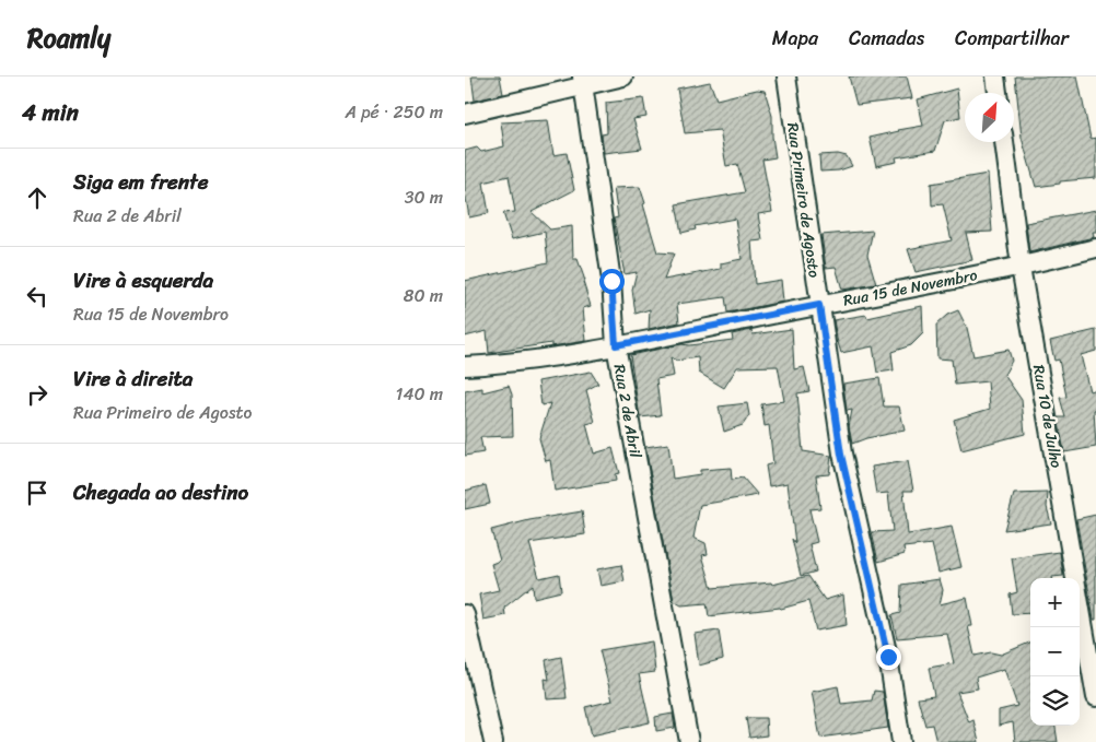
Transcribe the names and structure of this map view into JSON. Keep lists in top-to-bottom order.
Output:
{
  "streets": {
    "street": [
      "Rua Primeiro de Agosto",
      "Rua 15 de Novembro",
      "Rua 2 de Abril",
      "Rua 10 de Julho"
    ]
  },
  "crossings": [
    ["Rua Primeiro de Agosto", "Rua 15 de Novembro"],
    ["Rua 15 de Novembro", "Rua 2 de Abril"],
    ["Rua 15 de Novembro", "Rua 10 de Julho"]
  ],
  "north": "top right",
  "page": {
    "header": "Roamly",
    "nav": ["Mapa", "Camadas", "Compartilhar"],
    "heading": ["4 min", "A pé · 250 m"],
    "list": [
      ["Siga em frente", "Rua 2 de Abril", "30 m"],
      ["Vire à esquerda", "Rua 15 de Novembro", "80 m"],
      ["Vire à direita", "Rua Primeiro de Agosto", "140 m"],
      "Chegada ao destino"
    ],
    "map_buttons": ["+", "−"]
  }
}
